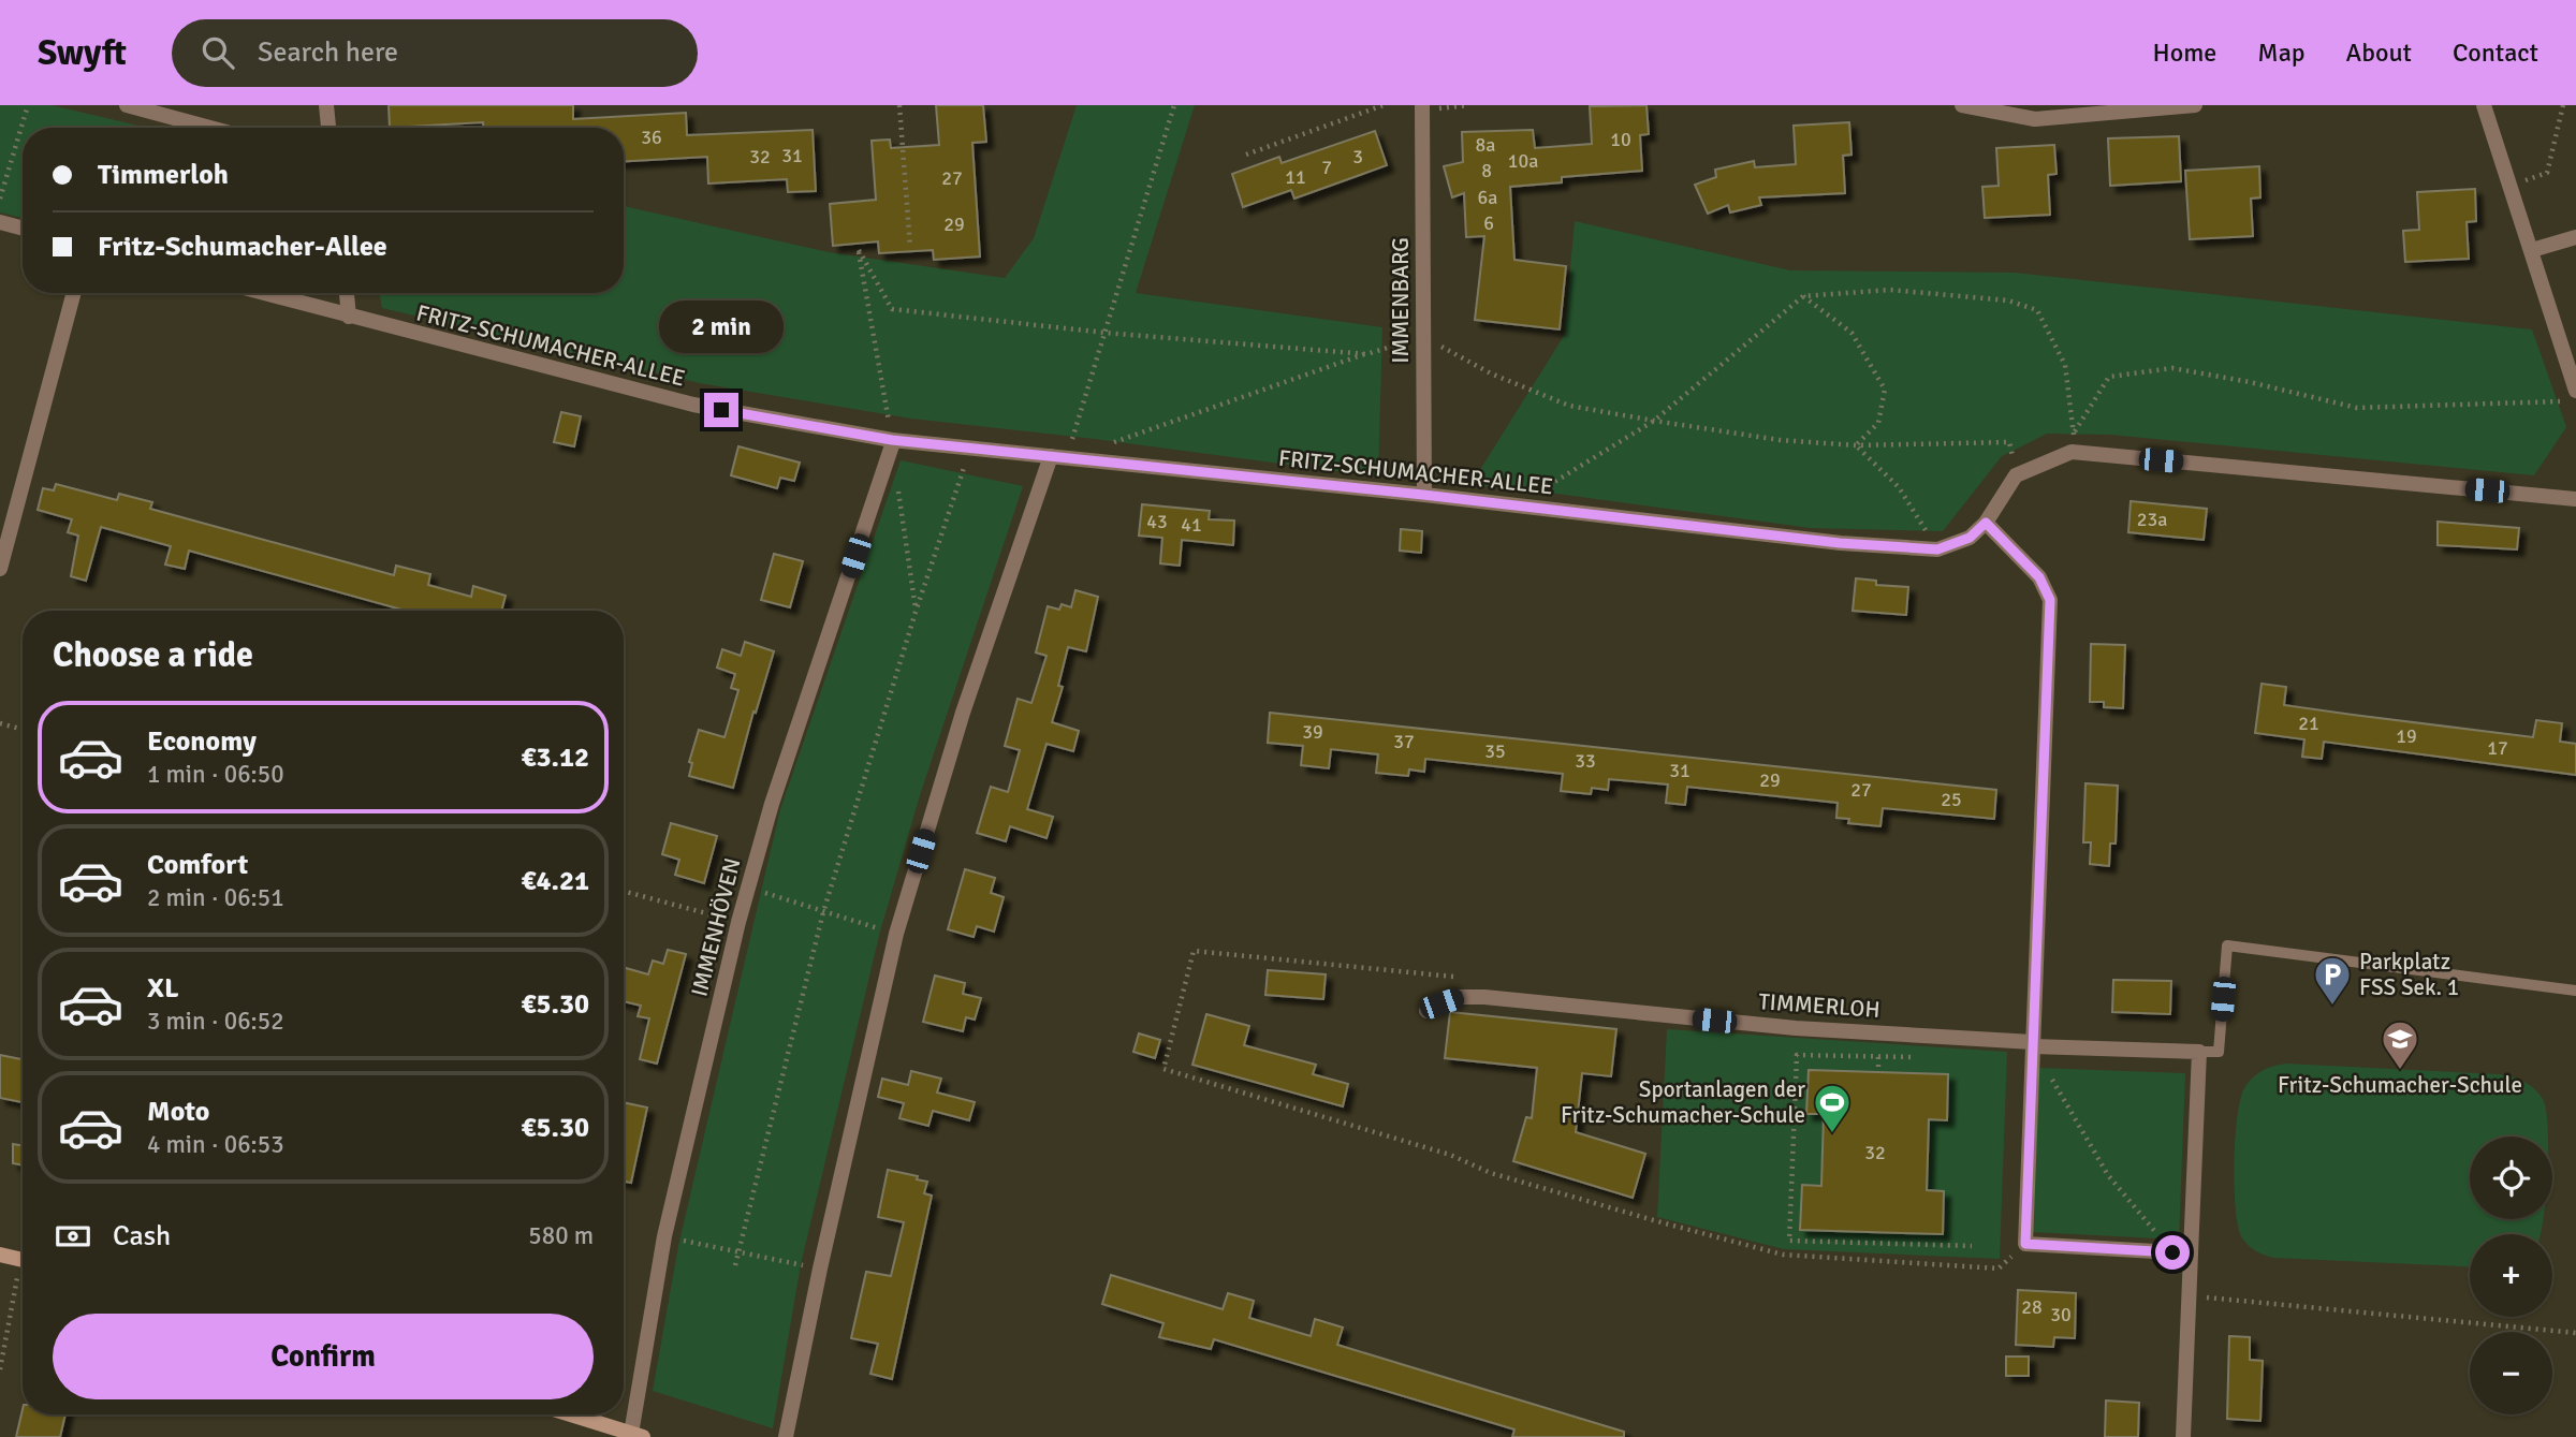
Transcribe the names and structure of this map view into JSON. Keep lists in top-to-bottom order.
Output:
{
  "streets": {
    "street": [
      "IMMENBARG",
      "FRITZ-SCHUMACHER-ALLEE",
      "IMMENHÖVEN",
      "TIMMERLOH"
    ]
  },
  "crossings": [
    ["IMMENBARG", "FRITZ-SCHUMACHER-ALLEE"],
    ["FRITZ-SCHUMACHER-ALLEE", "IMMENHÖVEN"]
  ],
  "places": {
    "parking": ["Parkplatz FSS Sek. 1"],
    "school or university": ["Fritz-Schumacher-Schule"],
    "sports": ["Sportanlagen der Fritz-Schumacher-Schule"]
  },
  "house_numbers": [
    "36",
    "10",
    "8a",
    "31",
    "32",
    "3",
    "10a",
    "7",
    "8",
    "11",
    "27",
    "6a",
    "6",
    "29",
    "23a",
    "43",
    "41",
    "21",
    "39",
    "19",
    "37",
    "17",
    "35",
    "33",
    "31",
    "29",
    "27",
    "25",
    "32",
    "28",
    "30"
  ],
  "page": {
    "header": "Swyft",
    "search": "Search here",
    "nav": [
      "Home",
      "Map",
      "About",
      "Contact"
    ],
    "banner": ["Timmerloh", "Fritz-Schumacher-Allee"],
    "bubble": "2 min",
    "heading": "Choose a ride",
    "list": [
      {
        "name": "Economy",
        "note": "1 min · 06:50",
        "value": "€3.12"
      },
      {
        "name": "Comfort",
        "note": "2 min · 06:51",
        "value": "€4.21"
      },
      {
        "name": "XL",
        "note": "3 min · 06:52",
        "value": "€5.30"
      },
      {
        "name": "Moto",
        "note": "4 min · 06:53",
        "value": "€5.30"
      }
    ],
    "map_buttons": ["+", "−"],
    "pay": ["Cash", "580 m"],
    "buttons": "Confirm"
  }
}
